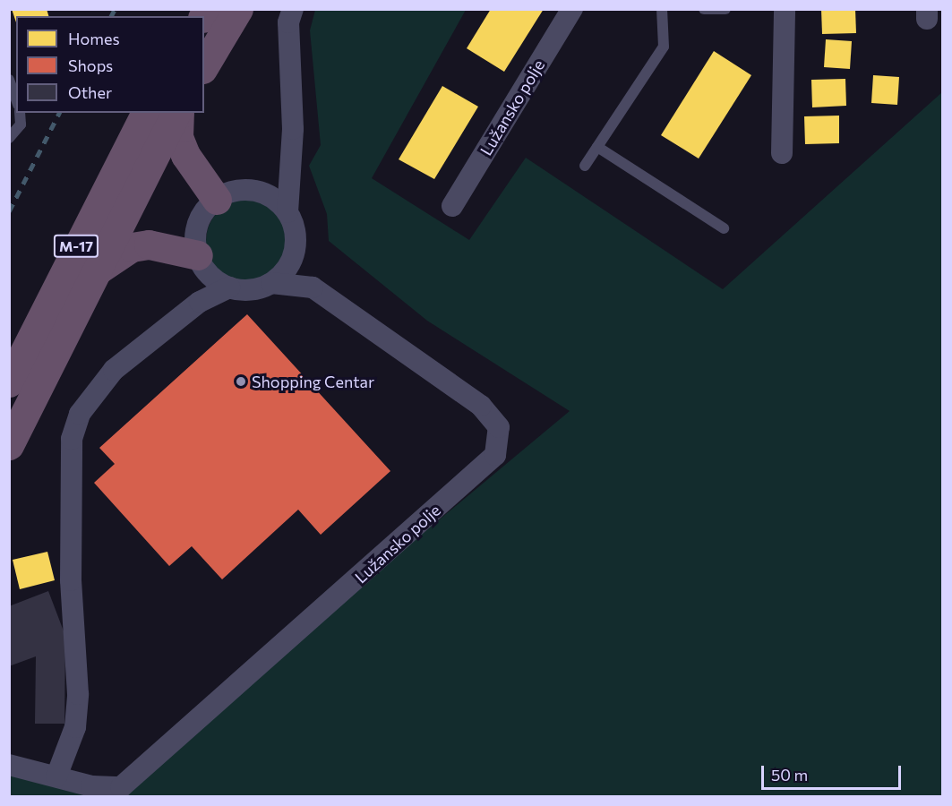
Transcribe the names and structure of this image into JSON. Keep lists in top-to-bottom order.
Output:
{
  "streets": {
    "highway": ["M-17"],
    "street": ["Lužansko polje"]
  },
  "places": ["Shopping Centar"],
  "legend": ["Homes", "Shops", "Other"],
  "scale_bar": "50 m"
}
